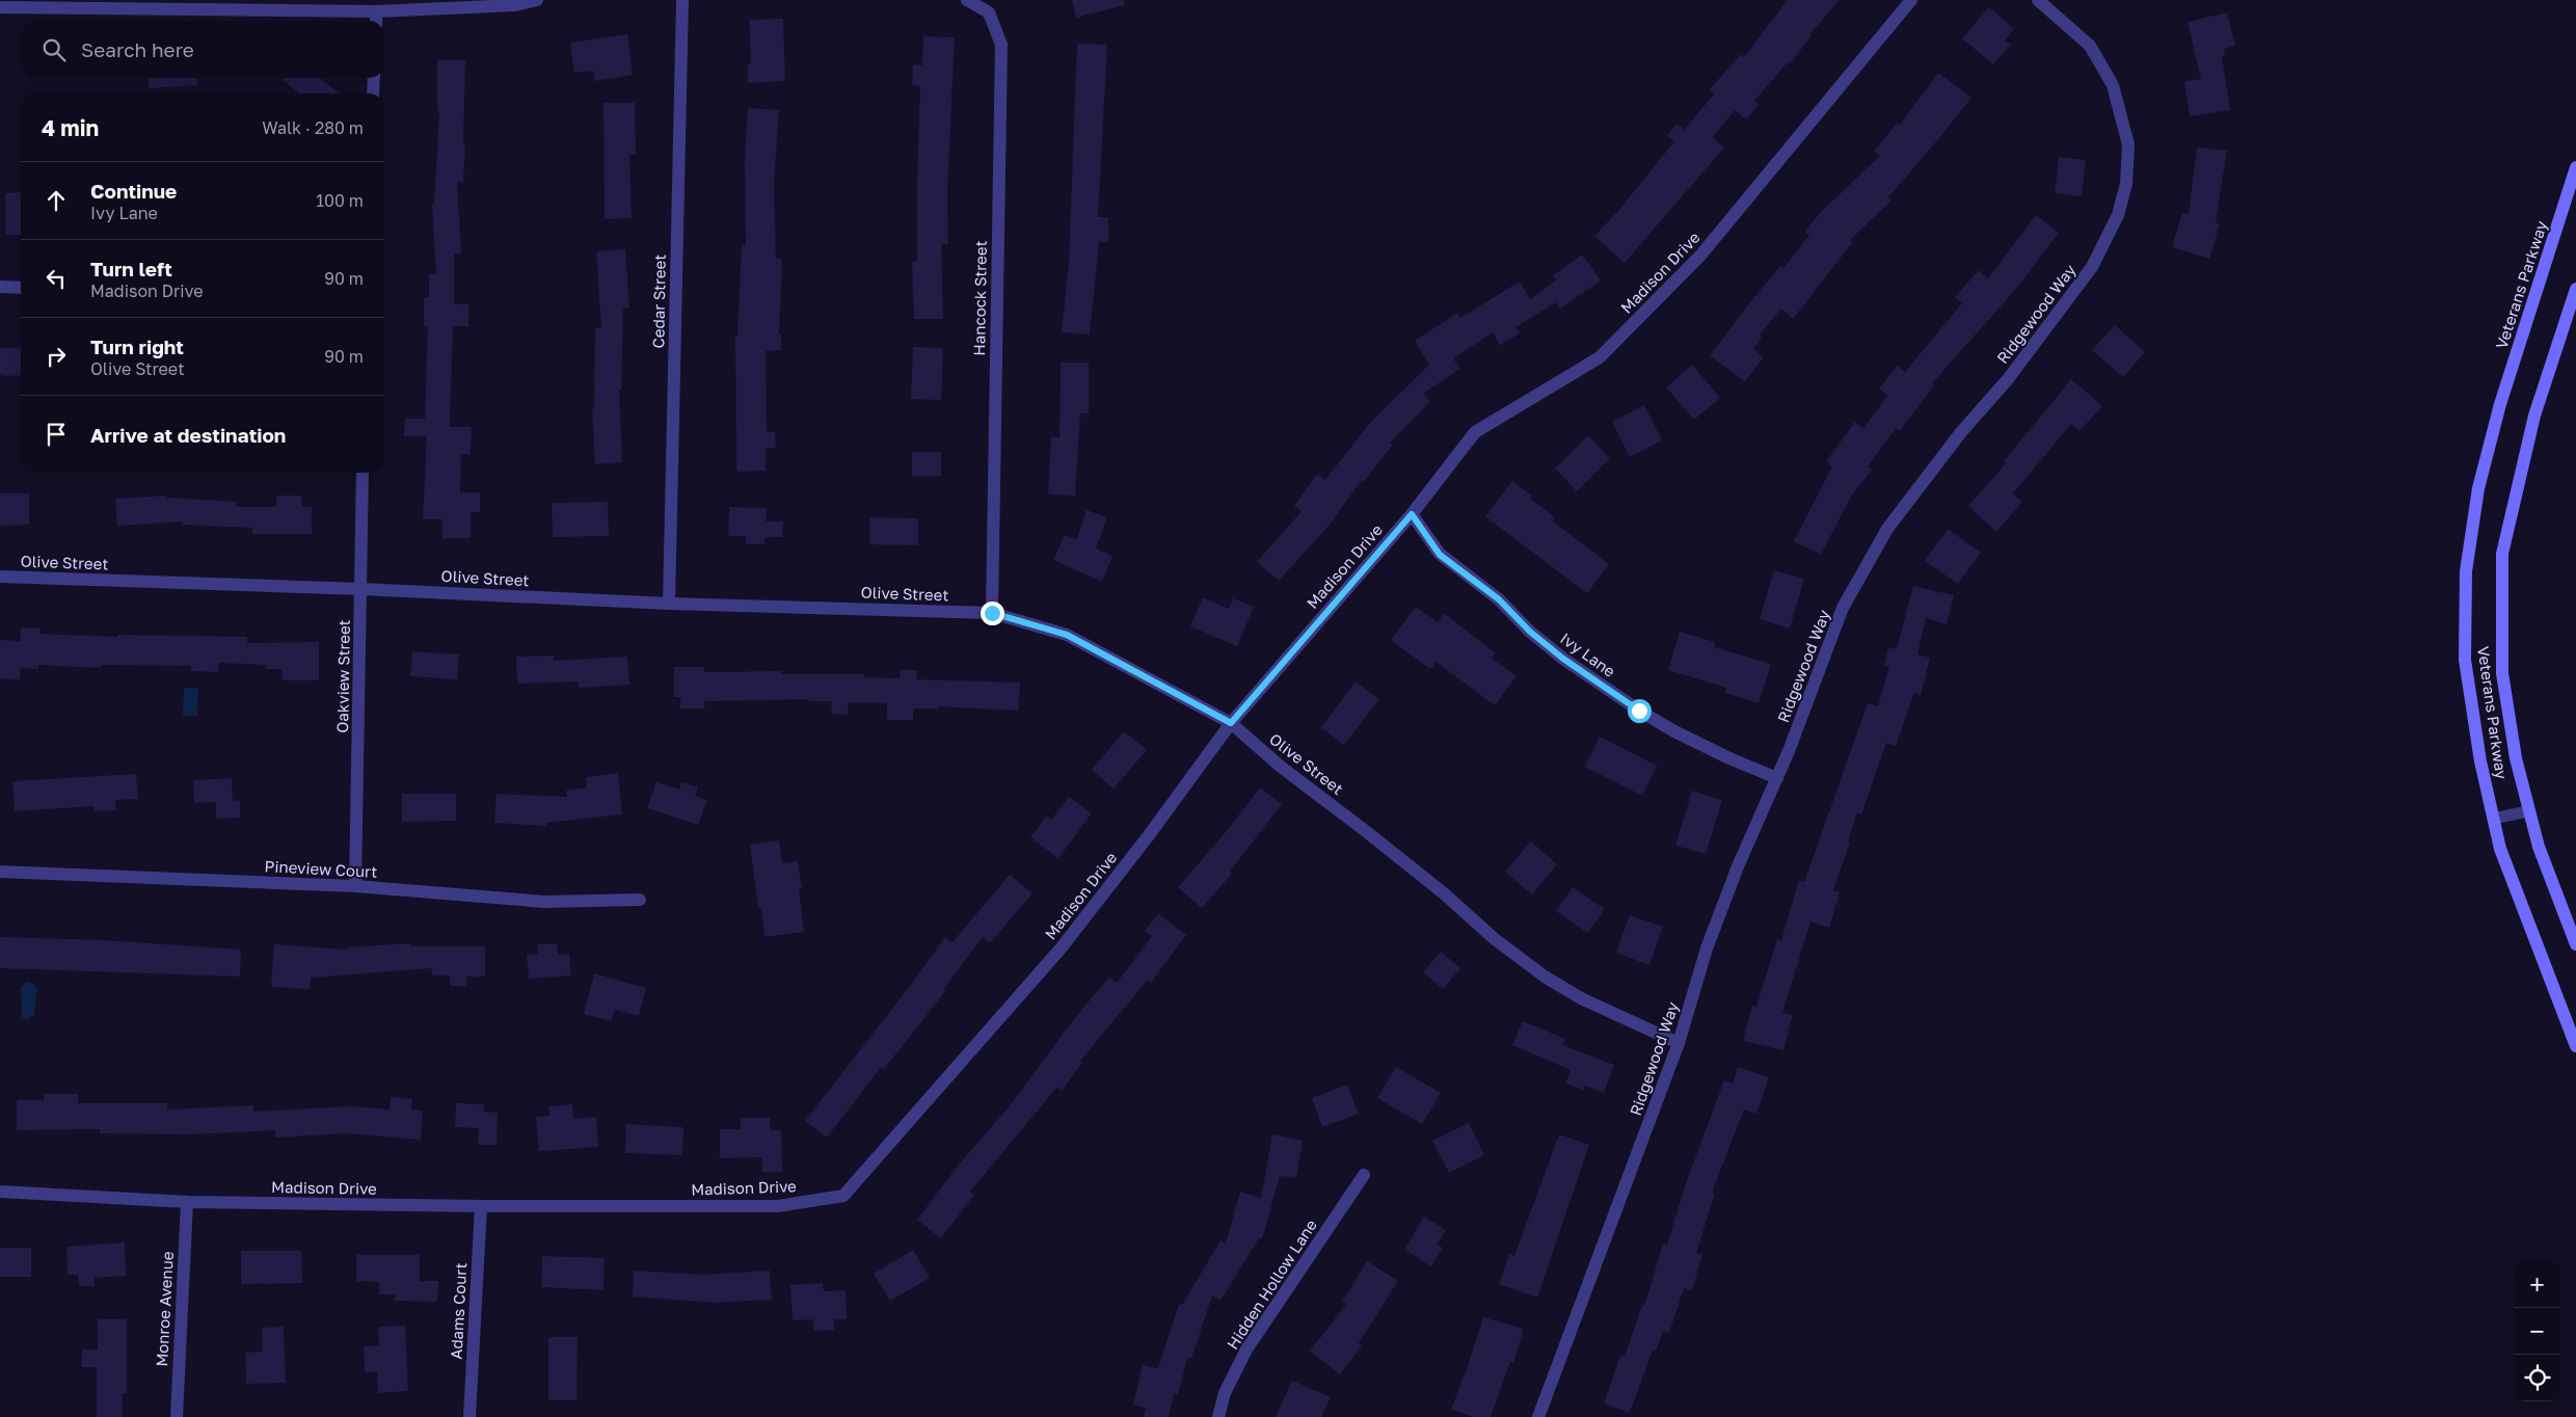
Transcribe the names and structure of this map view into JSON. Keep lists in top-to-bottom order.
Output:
{
  "streets": {
    "main road": ["Veterans Parkway"],
    "street": [
      "Madison Drive",
      "Hancock Street",
      "Cedar Street",
      "Ridgewood Way",
      "Olive Street",
      "Ivy Lane",
      "Oakview Street",
      "Pineview Court",
      "Hidden Hollow Lane",
      "Monroe Avenue",
      "Adams Court"
    ]
  },
  "crossings": [
    ["Madison Drive", "Olive Street"],
    ["Madison Drive", "Ivy Lane"],
    ["Madison Drive", "Monroe Avenue"],
    ["Madison Drive", "Adams Court"],
    ["Hancock Street", "Olive Street"],
    ["Cedar Street", "Olive Street"],
    ["Ridgewood Way", "Olive Street"],
    ["Ridgewood Way", "Ivy Lane"],
    ["Olive Street", "Oakview Street"],
    ["Oakview Street", "Pineview Court"]
  ],
  "page": {
    "search": "Search here",
    "heading": ["4 min", "Walk · 280 m"],
    "list": [
      ["Continue", "Ivy Lane", "100 m"],
      ["Turn left", "Madison Drive", "90 m"],
      ["Turn right", "Olive Street", "90 m"],
      "Arrive at destination"
    ],
    "map_buttons": ["+", "−"]
  }
}
